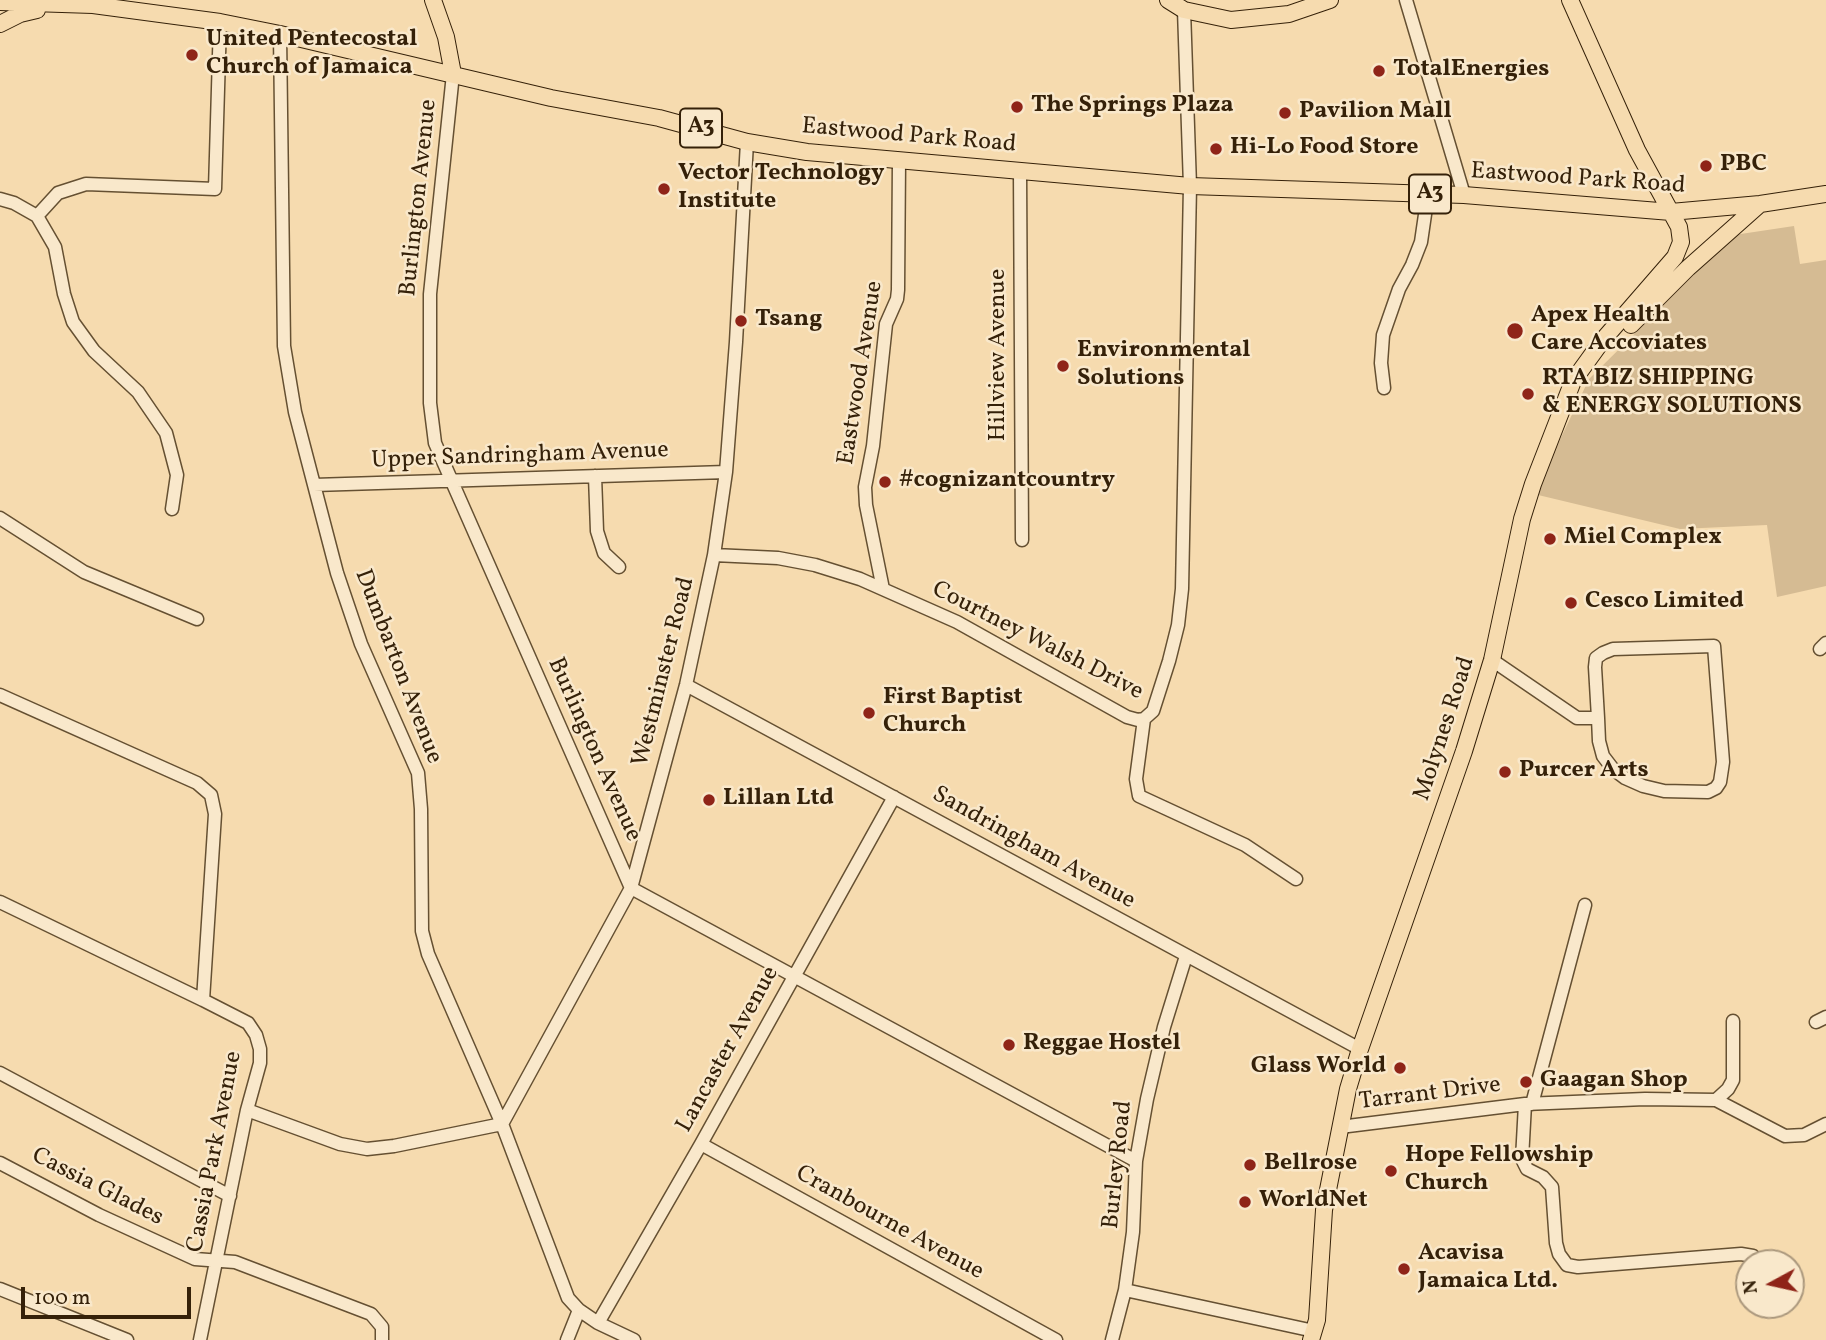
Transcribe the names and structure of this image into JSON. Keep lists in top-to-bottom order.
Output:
{
  "streets": {
    "main road": ["A3", "Eastwood Park Road", "Molynes Road"],
    "street": [
      "Burlington Avenue",
      "Hillview Avenue",
      "Eastwood Avenue",
      "Upper Sandringham Avenue",
      "Courtney Walsh Drive",
      "Dumbarton Avenue",
      "Westminster Road",
      "Sandringham Avenue",
      "Lancaster Avenue",
      "Tarrant Drive",
      "Cassia Park Avenue",
      "Burley Road",
      "Cassia Glades",
      "Cranbourne Avenue"
    ]
  },
  "crossings": [
    ["Eastwood Park Road", "Burlington Avenue"],
    ["Eastwood Park Road", "Hillview Avenue"],
    ["Eastwood Park Road", "Eastwood Avenue"],
    ["Eastwood Park Road", "Courtney Walsh Drive"],
    ["Eastwood Park Road", "Dumbarton Avenue"],
    ["Eastwood Park Road", "Westminster Road"],
    ["Eastwood Park Road", "Molynes Road"],
    ["Burlington Avenue", "Upper Sandringham Avenue"],
    ["Burlington Avenue", "Westminster Road"],
    ["Eastwood Avenue", "Courtney Walsh Drive"],
    ["Upper Sandringham Avenue", "Dumbarton Avenue"],
    ["Upper Sandringham Avenue", "Westminster Road"],
    ["Courtney Walsh Drive", "Westminster Road"],
    ["Dumbarton Avenue", "Westminster Road"],
    ["Dumbarton Avenue", "Lancaster Avenue"],
    ["Westminster Road", "Sandringham Avenue"],
    ["Molynes Road", "Sandringham Avenue"],
    ["Molynes Road", "Tarrant Drive"],
    ["Sandringham Avenue", "Lancaster Avenue"],
    ["Sandringham Avenue", "Burley Road"],
    ["Lancaster Avenue", "Cranbourne Avenue"],
    ["Cassia Park Avenue", "Cassia Glades"]
  ],
  "places": [
    "United Pentecostal Church of Jamaica",
    "TotalEnergies",
    "The Springs Plaza",
    "Pavilion Mall",
    "Hi-Lo Food Store",
    "PBC",
    "Vector Technology Institute",
    "Tsang",
    "Apex Health Care Accoviates",
    "Environmental Solutions",
    "RTA BIZ SHIPPING & ENERGY SOLUTIONS",
    "#cognizantcountry",
    "Miel Complex",
    "Cesco Limited",
    "First Baptist Church",
    "Purcer Arts",
    "Lillan Ltd",
    "Reggae Hostel",
    "Glass World",
    "Gaagan Shop",
    "Bellrose",
    "Hope Fellowship Church",
    "WorldNet",
    "Acavisa Jamaica Ltd."
  ],
  "scale_bar": "100 m",
  "north": "left"
}
